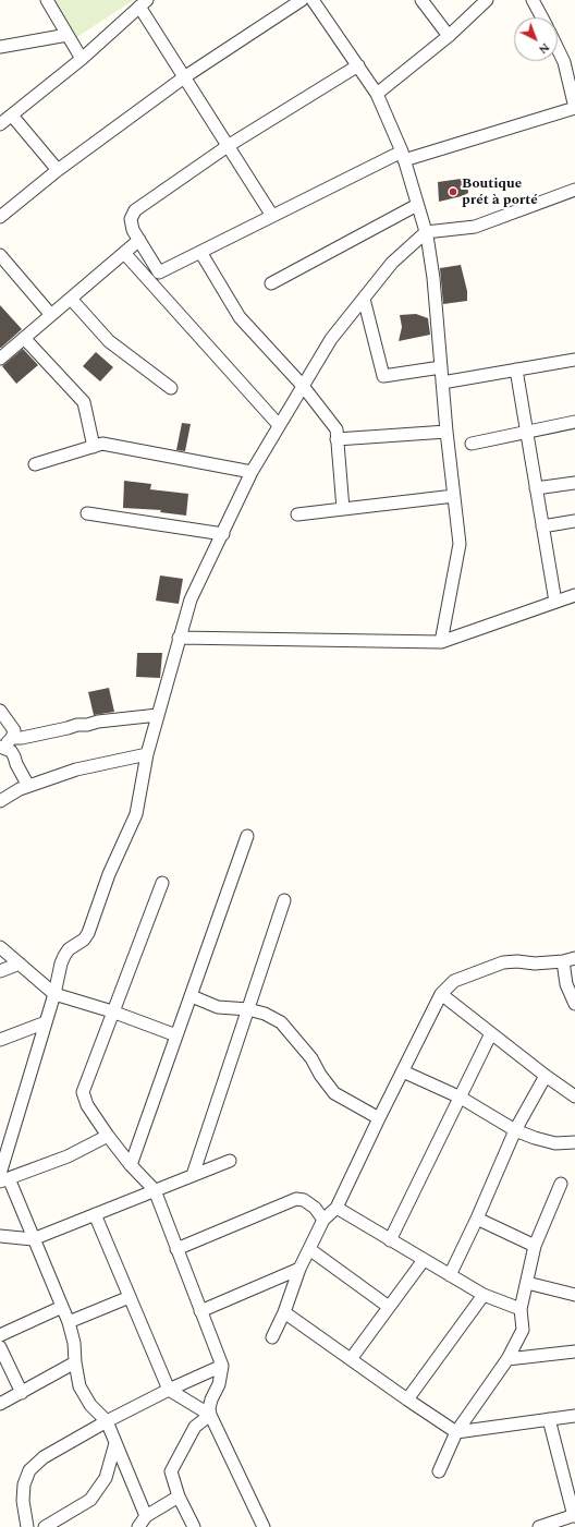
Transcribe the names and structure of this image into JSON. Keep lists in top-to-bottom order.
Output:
{
  "places": ["Boutique prét à porté"],
  "north": "bottom right"
}
